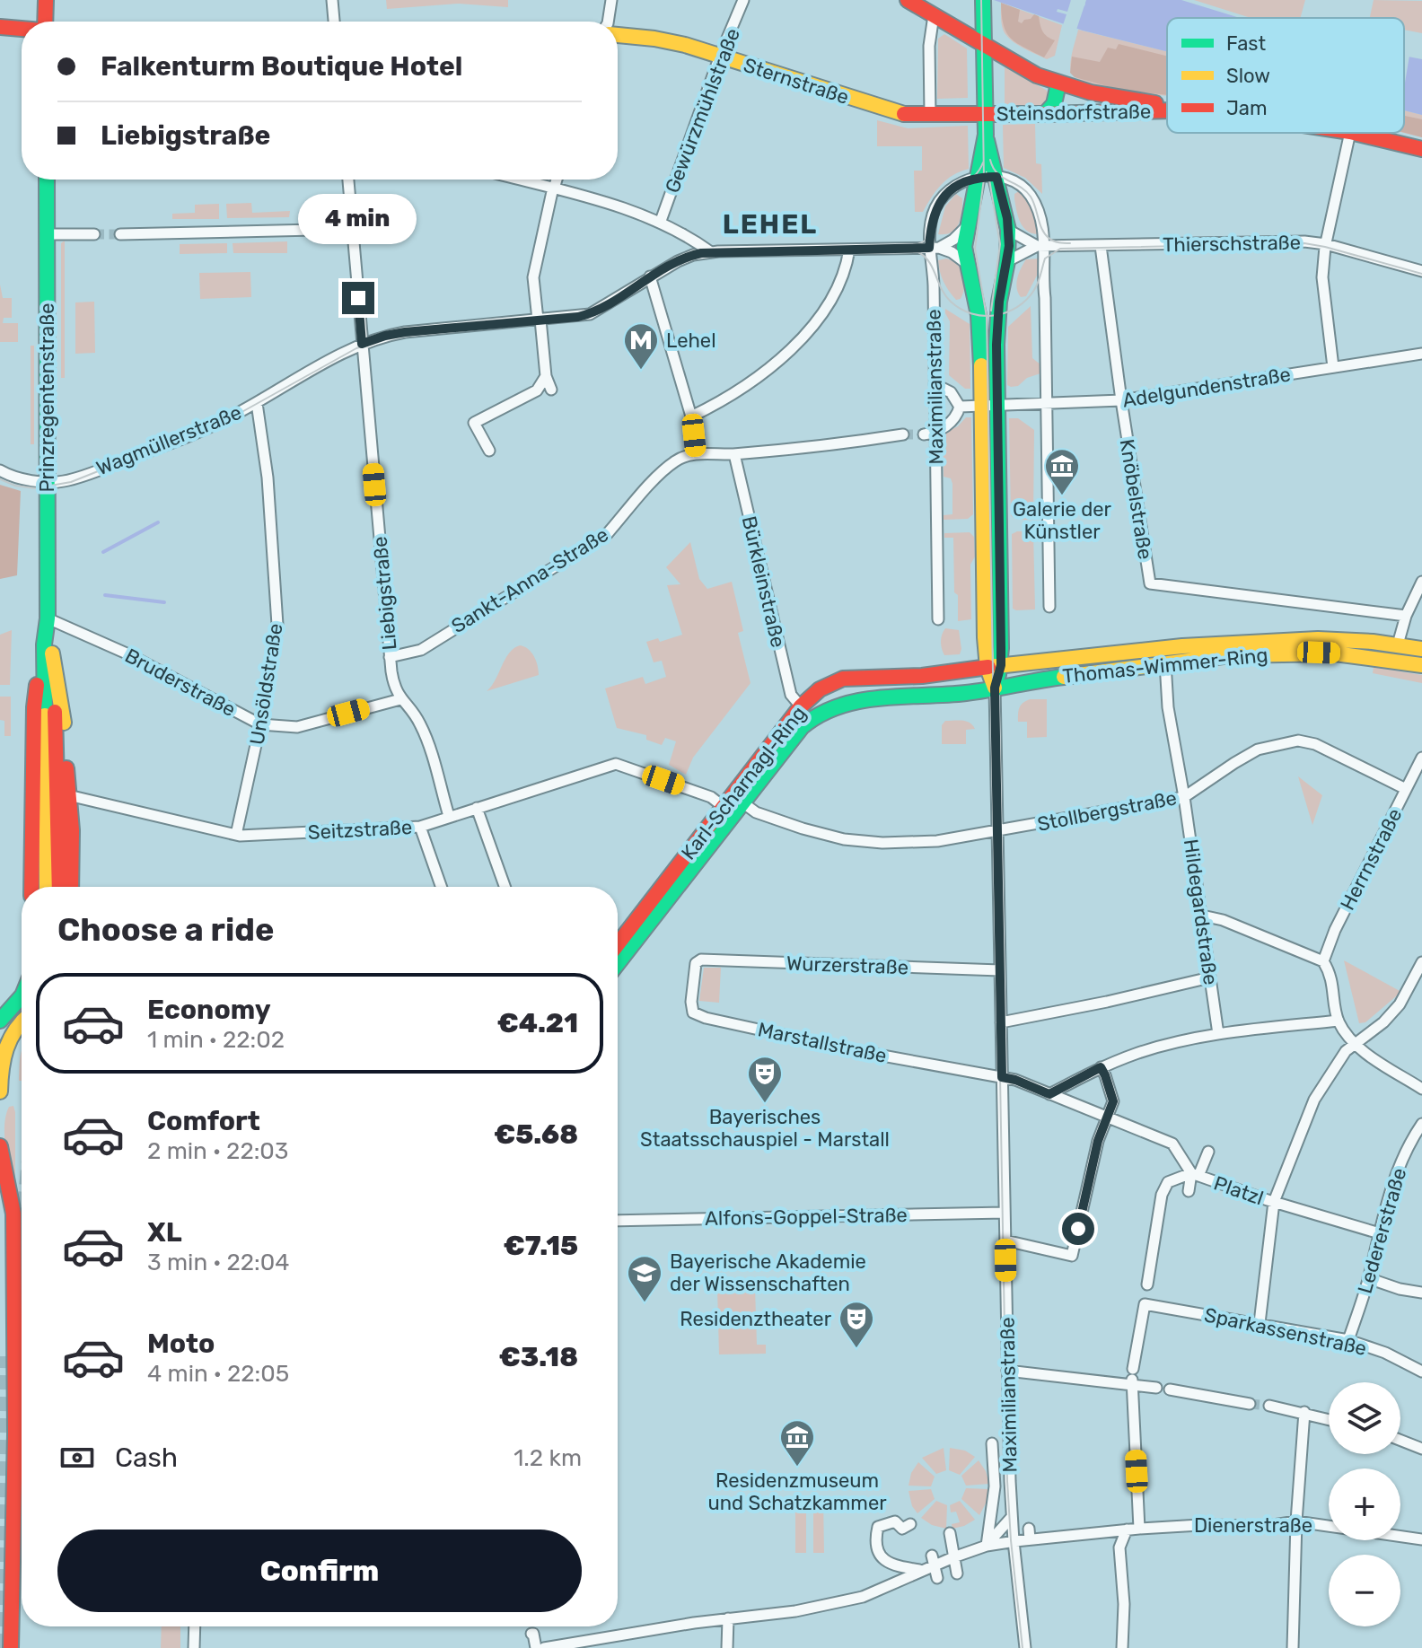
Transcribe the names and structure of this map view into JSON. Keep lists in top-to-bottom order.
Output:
{
  "streets": {
    "main road": [
      "Sternstraße",
      "Steinsdorfstraße",
      "Maximilianstraße",
      "Prinzregentenstraße",
      "Thomas-Wimmer-Ring",
      "Karl-Scharnagl-Ring"
    ],
    "street": [
      "Gewürzmühlstraße",
      "Thierschstraße",
      "Adelgundenstraße",
      "Wagmüllerstraße",
      "Knöbelstraße",
      "Sankt-Anna-Straße",
      "Bürkleinstraße",
      "Liebigstraße",
      "Bruderstraße",
      "Unsöldstraße",
      "Stollbergstraße",
      "Seitzstraße",
      "Herrnstraße",
      "Hildegardstraße",
      "Wurzerstraße",
      "Marstallstraße",
      "Platzl",
      "Alfons-Goppel-Straße",
      "Ledererstraße",
      "Sparkassenstraße",
      "Dienerstraße"
    ]
  },
  "crossings": [
    ["Sternstraße", "Gewürzmühlstraße"],
    ["Sternstraße", "Steinsdorfstraße"],
    ["Sternstraße", "Maximilianstraße"],
    ["Steinsdorfstraße", "Maximilianstraße"],
    ["Thierschstraße", "Maximilianstraße"],
    ["Thierschstraße", "Knöbelstraße"],
    ["Maximilianstraße", "Adelgundenstraße"],
    ["Maximilianstraße", "Thomas-Wimmer-Ring"],
    ["Maximilianstraße", "Karl-Scharnagl-Ring"],
    ["Maximilianstraße", "Stollbergstraße"],
    ["Maximilianstraße", "Wurzerstraße"],
    ["Maximilianstraße", "Marstallstraße"],
    ["Maximilianstraße", "Platzl"],
    ["Maximilianstraße", "Alfons-Goppel-Straße"],
    ["Maximilianstraße", "Dienerstraße"],
    ["Adelgundenstraße", "Knöbelstraße"],
    ["Prinzregentenstraße", "Wagmüllerstraße"],
    ["Prinzregentenstraße", "Bruderstraße"],
    ["Wagmüllerstraße", "Liebigstraße"],
    ["Wagmüllerstraße", "Unsöldstraße"],
    ["Sankt-Anna-Straße", "Bürkleinstraße"],
    ["Sankt-Anna-Straße", "Liebigstraße"],
    ["Bürkleinstraße", "Karl-Scharnagl-Ring"],
    ["Liebigstraße", "Bruderstraße"],
    ["Liebigstraße", "Seitzstraße"],
    ["Thomas-Wimmer-Ring", "Karl-Scharnagl-Ring"],
    ["Thomas-Wimmer-Ring", "Hildegardstraße"],
    ["Bruderstraße", "Unsöldstraße"],
    ["Unsöldstraße", "Seitzstraße"],
    ["Karl-Scharnagl-Ring", "Stollbergstraße"],
    ["Karl-Scharnagl-Ring", "Seitzstraße"],
    ["Stollbergstraße", "Herrnstraße"],
    ["Stollbergstraße", "Hildegardstraße"],
    ["Wurzerstraße", "Marstallstraße"],
    ["Marstallstraße", "Platzl"],
    ["Ledererstraße", "Sparkassenstraße"]
  ],
  "districts": ["LEHEL"],
  "places": {
    "metro station": ["Lehel"],
    "museum": ["Galerie der Künstler", "Residenzmuseum und Schatzkammer"],
    "theatre": ["Bayerisches Staatsschauspiel - Marstall", "Residenztheater"],
    "school or university": ["Bayerische Akademie der Wissenschaften"]
  },
  "legend": ["Fast", "Slow", "Jam"],
  "page": {
    "banner": ["Falkenturm Boutique Hotel", "Liebigstraße"],
    "bubble": "4 min",
    "heading": "Choose a ride",
    "list": [
      {
        "name": "Economy",
        "note": "1 min · 22:02",
        "value": "€4.21"
      },
      {
        "name": "Comfort",
        "note": "2 min · 22:03",
        "value": "€5.68"
      },
      {
        "name": "XL",
        "note": "3 min · 22:04",
        "value": "€7.15"
      },
      {
        "name": "Moto",
        "note": "4 min · 22:05",
        "value": "€3.18"
      }
    ],
    "map_buttons": ["+", "−"],
    "pay": ["Cash", "1.2 km"],
    "buttons": "Confirm"
  }
}
